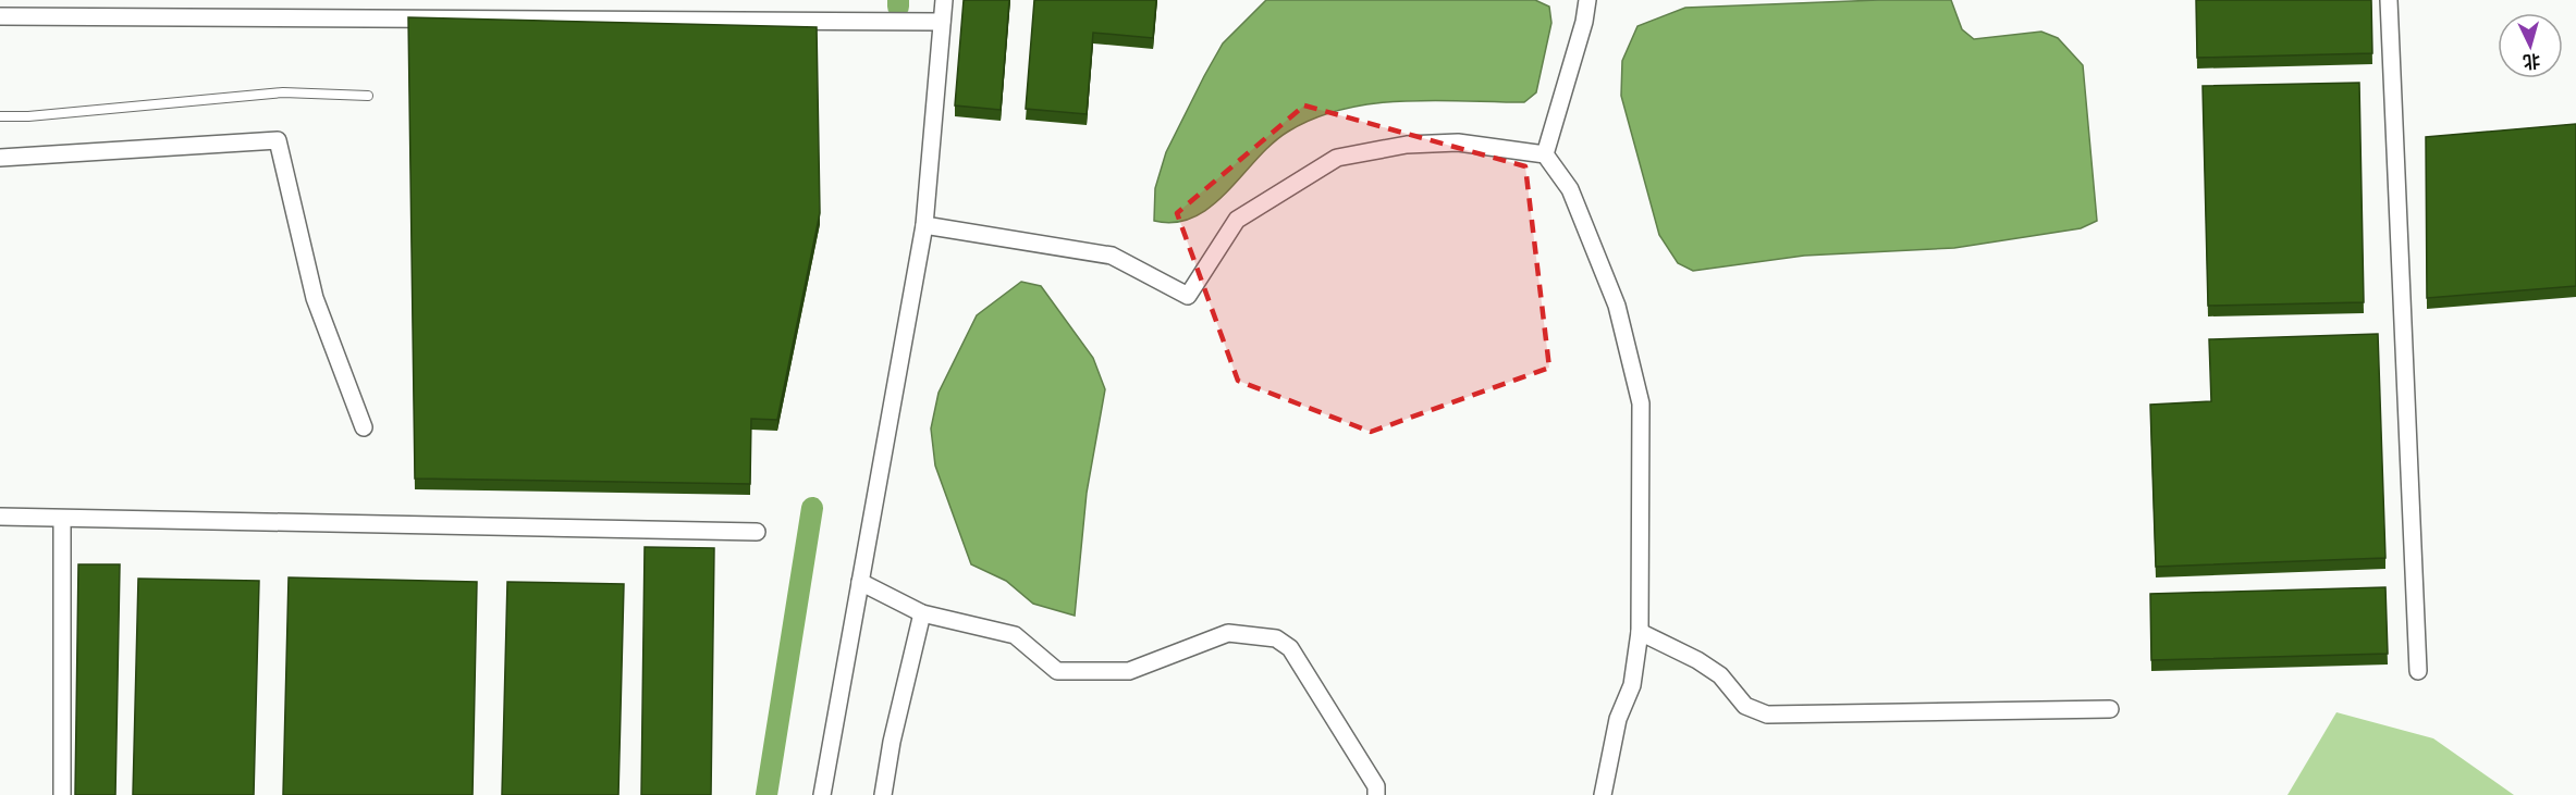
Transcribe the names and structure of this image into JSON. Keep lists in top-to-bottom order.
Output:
{
  "north": "bottom"
}
